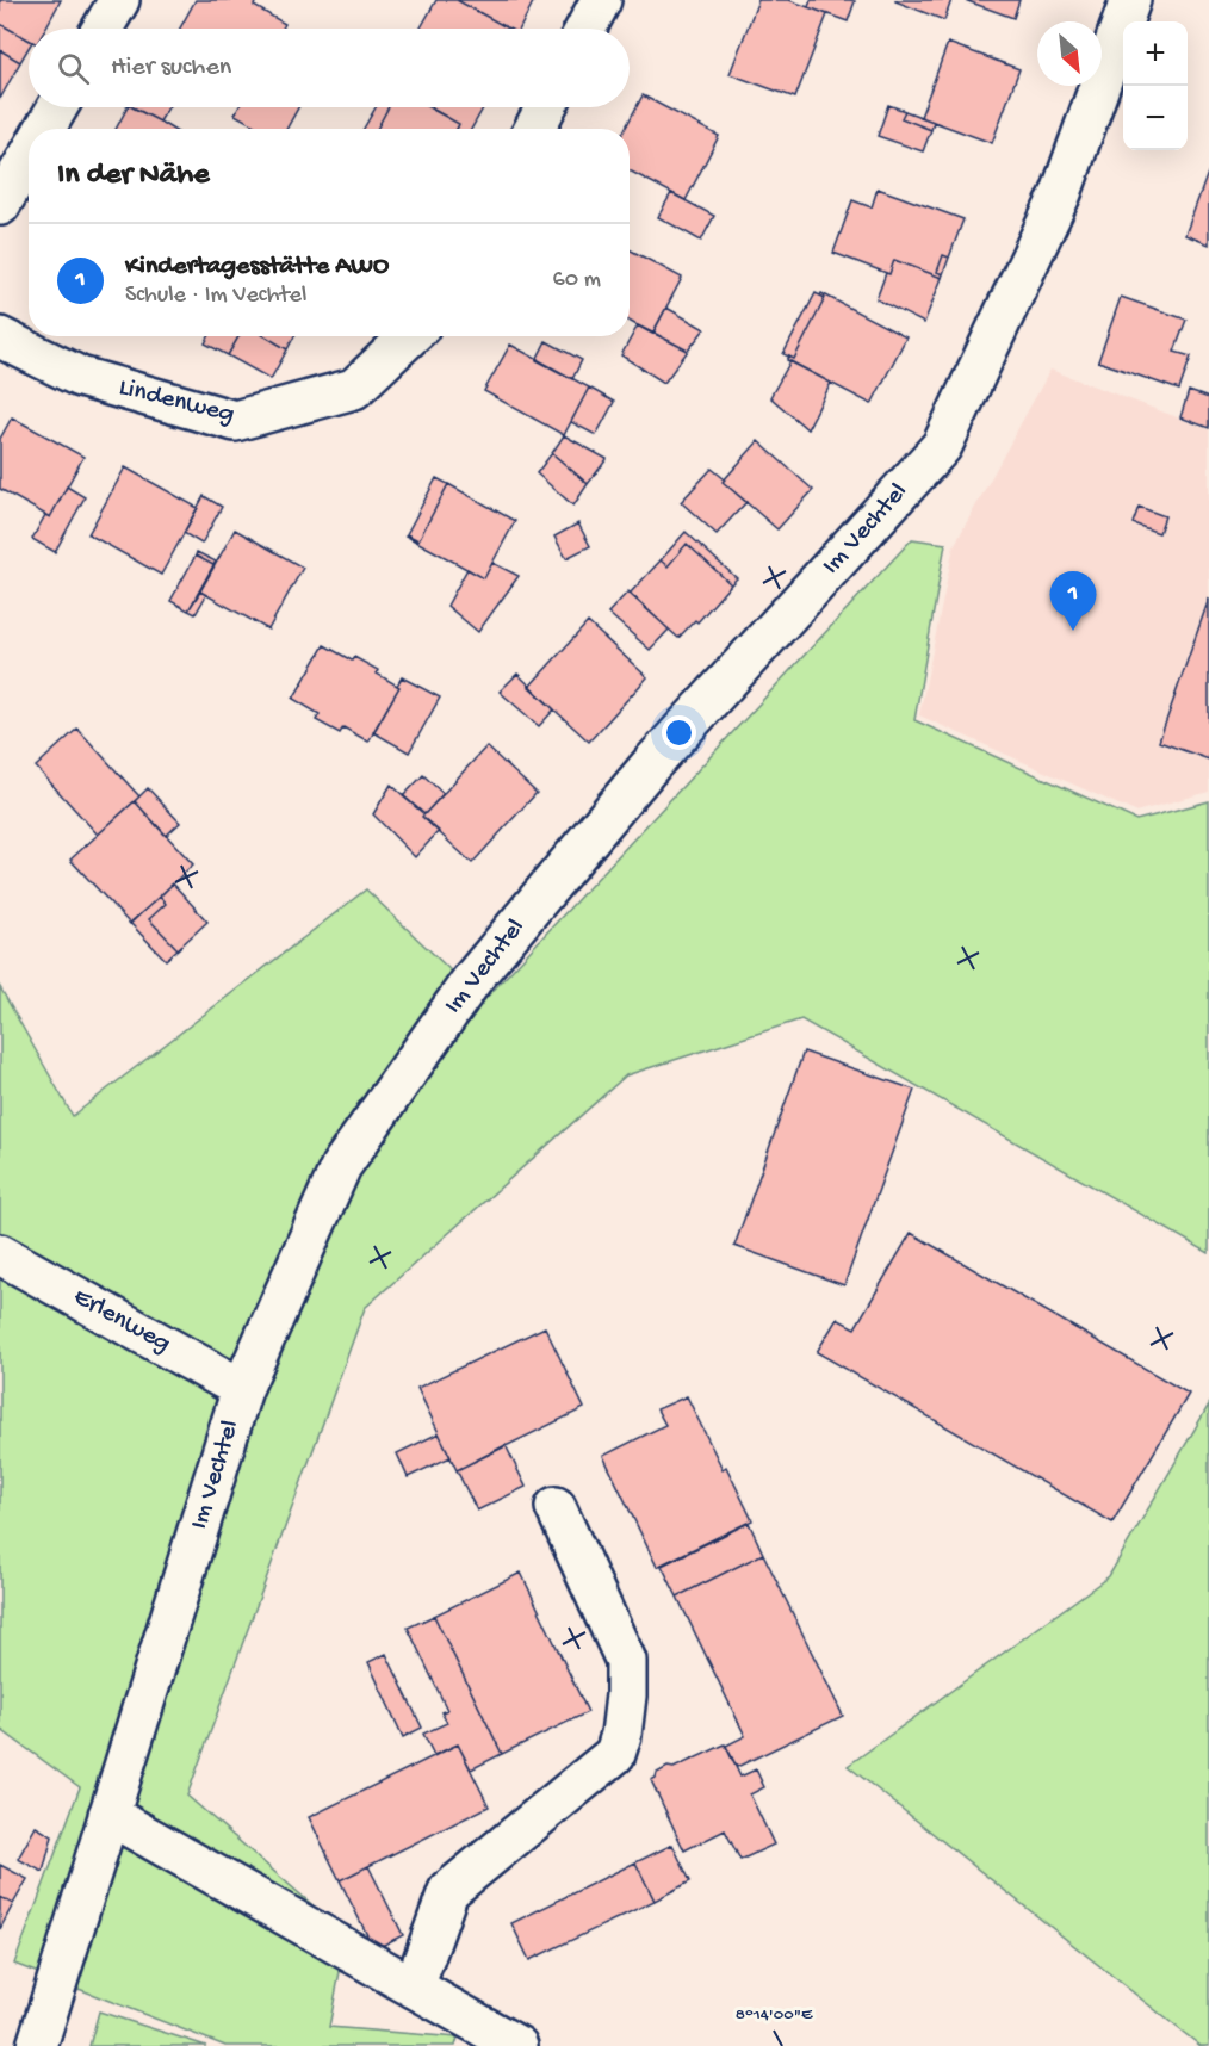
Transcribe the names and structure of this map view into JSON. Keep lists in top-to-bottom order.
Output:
{
  "streets": {
    "street": ["Lindenweg", "Im Vechtel", "Erlenweg"]
  },
  "crossings": [
    ["Im Vechtel", "Erlenweg"]
  ],
  "north": "bottom right",
  "page": {
    "map_buttons": ["+", "−"],
    "search": "Hier suchen",
    "heading": "In der Nähe",
    "list": [
      {
        "mark": "1",
        "name": "Kindertagesstätte AWO",
        "note": "Schule · Im Vechtel",
        "value": "60 m"
      }
    ],
    "pins": "1"
  },
  "coordinates": ["8°14'00\"E"]
}
